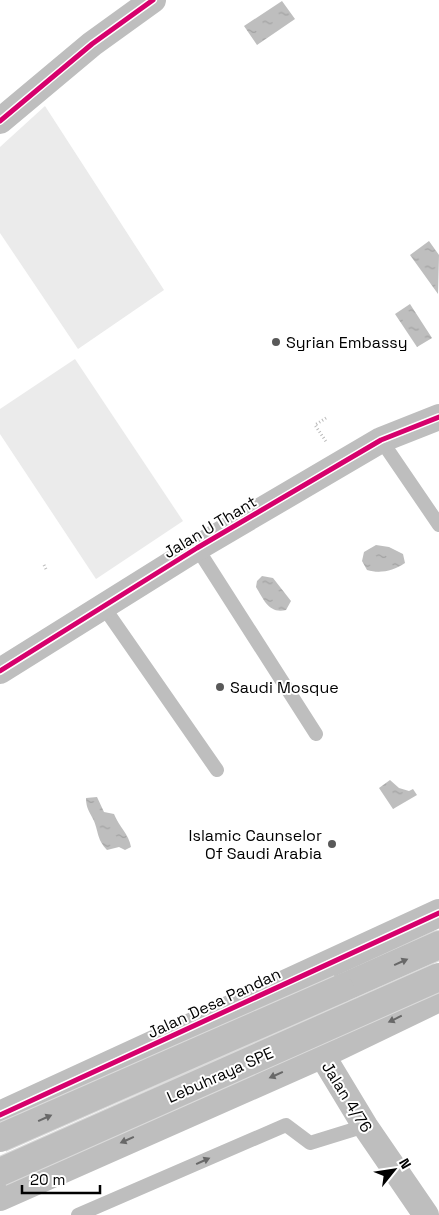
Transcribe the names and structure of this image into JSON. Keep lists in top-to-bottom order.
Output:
{
  "streets": {
    "main road": ["Jalan Desa Pandan", "Lebuhraya SPE"],
    "street": ["Jalan U Thant", "Jalan 4/76"]
  },
  "places": ["Syrian Embassy", "Saudi Mosque", "Islamic Caunselor Of Saudi Arabia"],
  "scale_bar": "20 m",
  "north": "top right"
}
